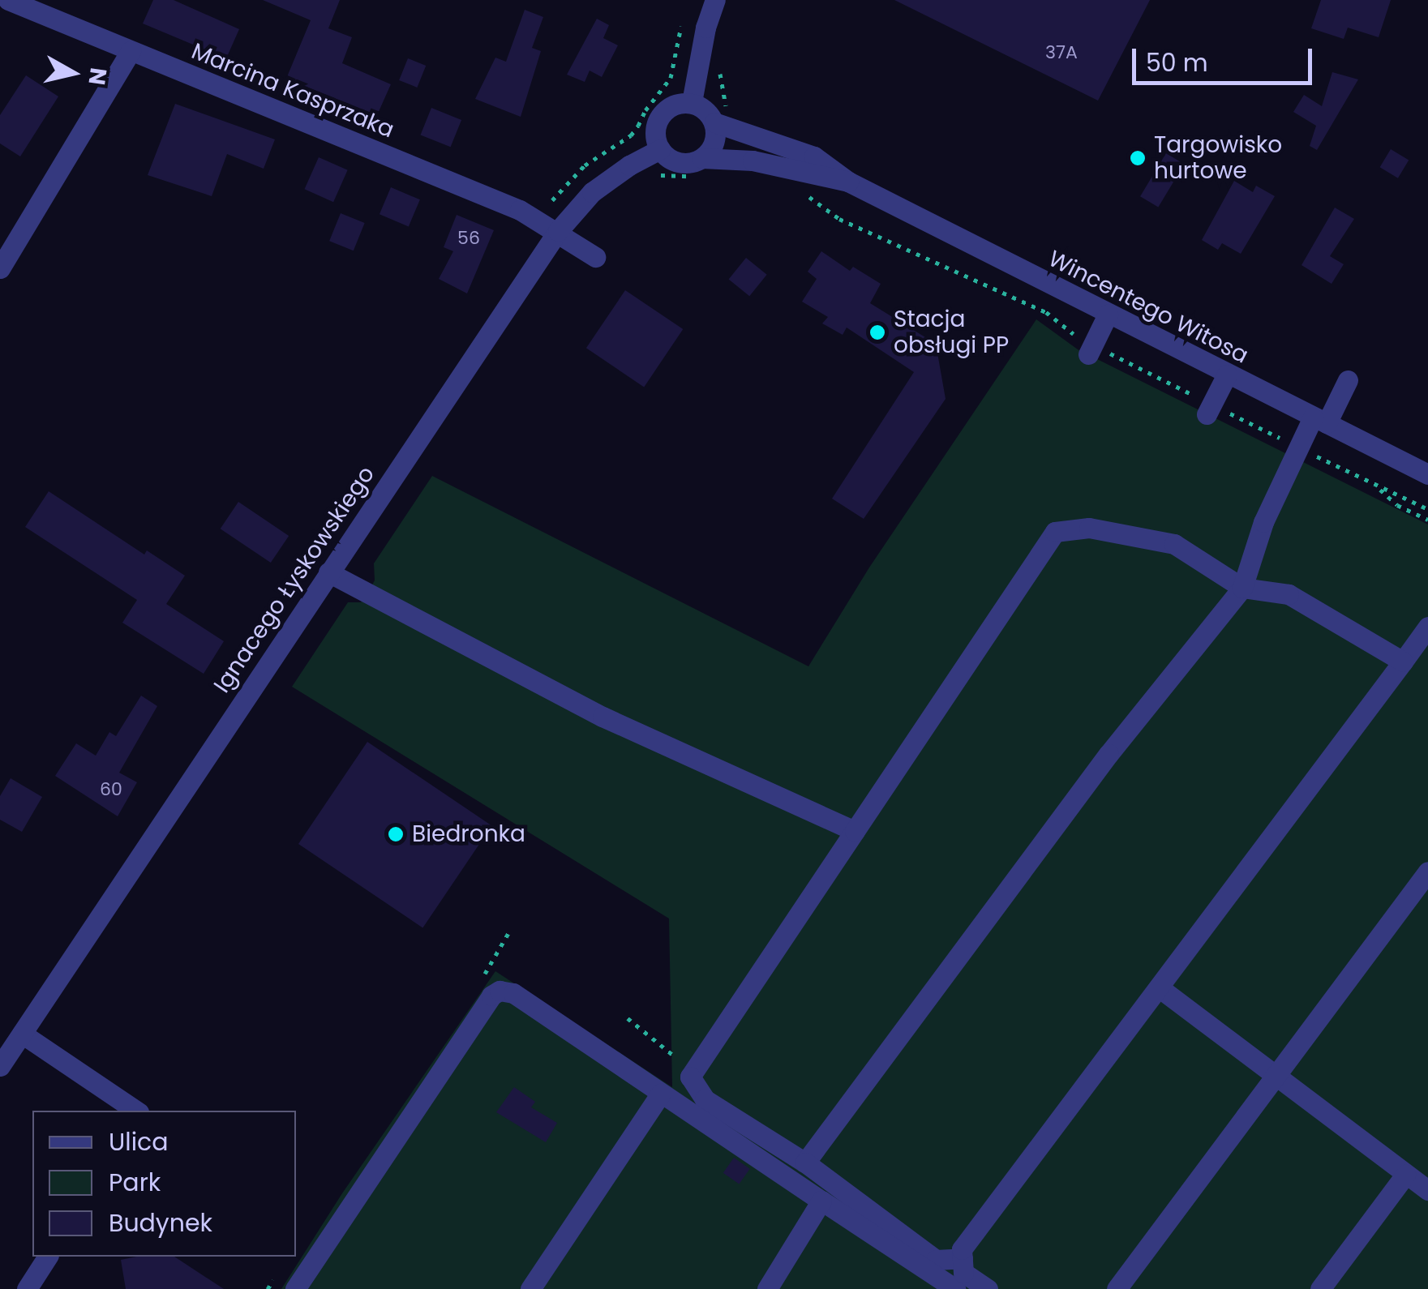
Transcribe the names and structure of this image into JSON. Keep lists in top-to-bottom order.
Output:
{
  "streets": {
    "street": ["Marcina Kasprzaka", "Wincentego Witosa", "Ignacego Łyskowskiego"]
  },
  "crossings": [
    ["Marcina Kasprzaka", "Ignacego Łyskowskiego"],
    ["Wincentego Witosa", "Ignacego Łyskowskiego"]
  ],
  "places": ["Targowisko hurtowe", "Stacja obsługi PP", "Biedronka"],
  "house_numbers": ["37A", "56", "60"],
  "legend": ["Ulica", "Park", "Budynek"],
  "scale_bar": "50 m",
  "north": "right"
}
